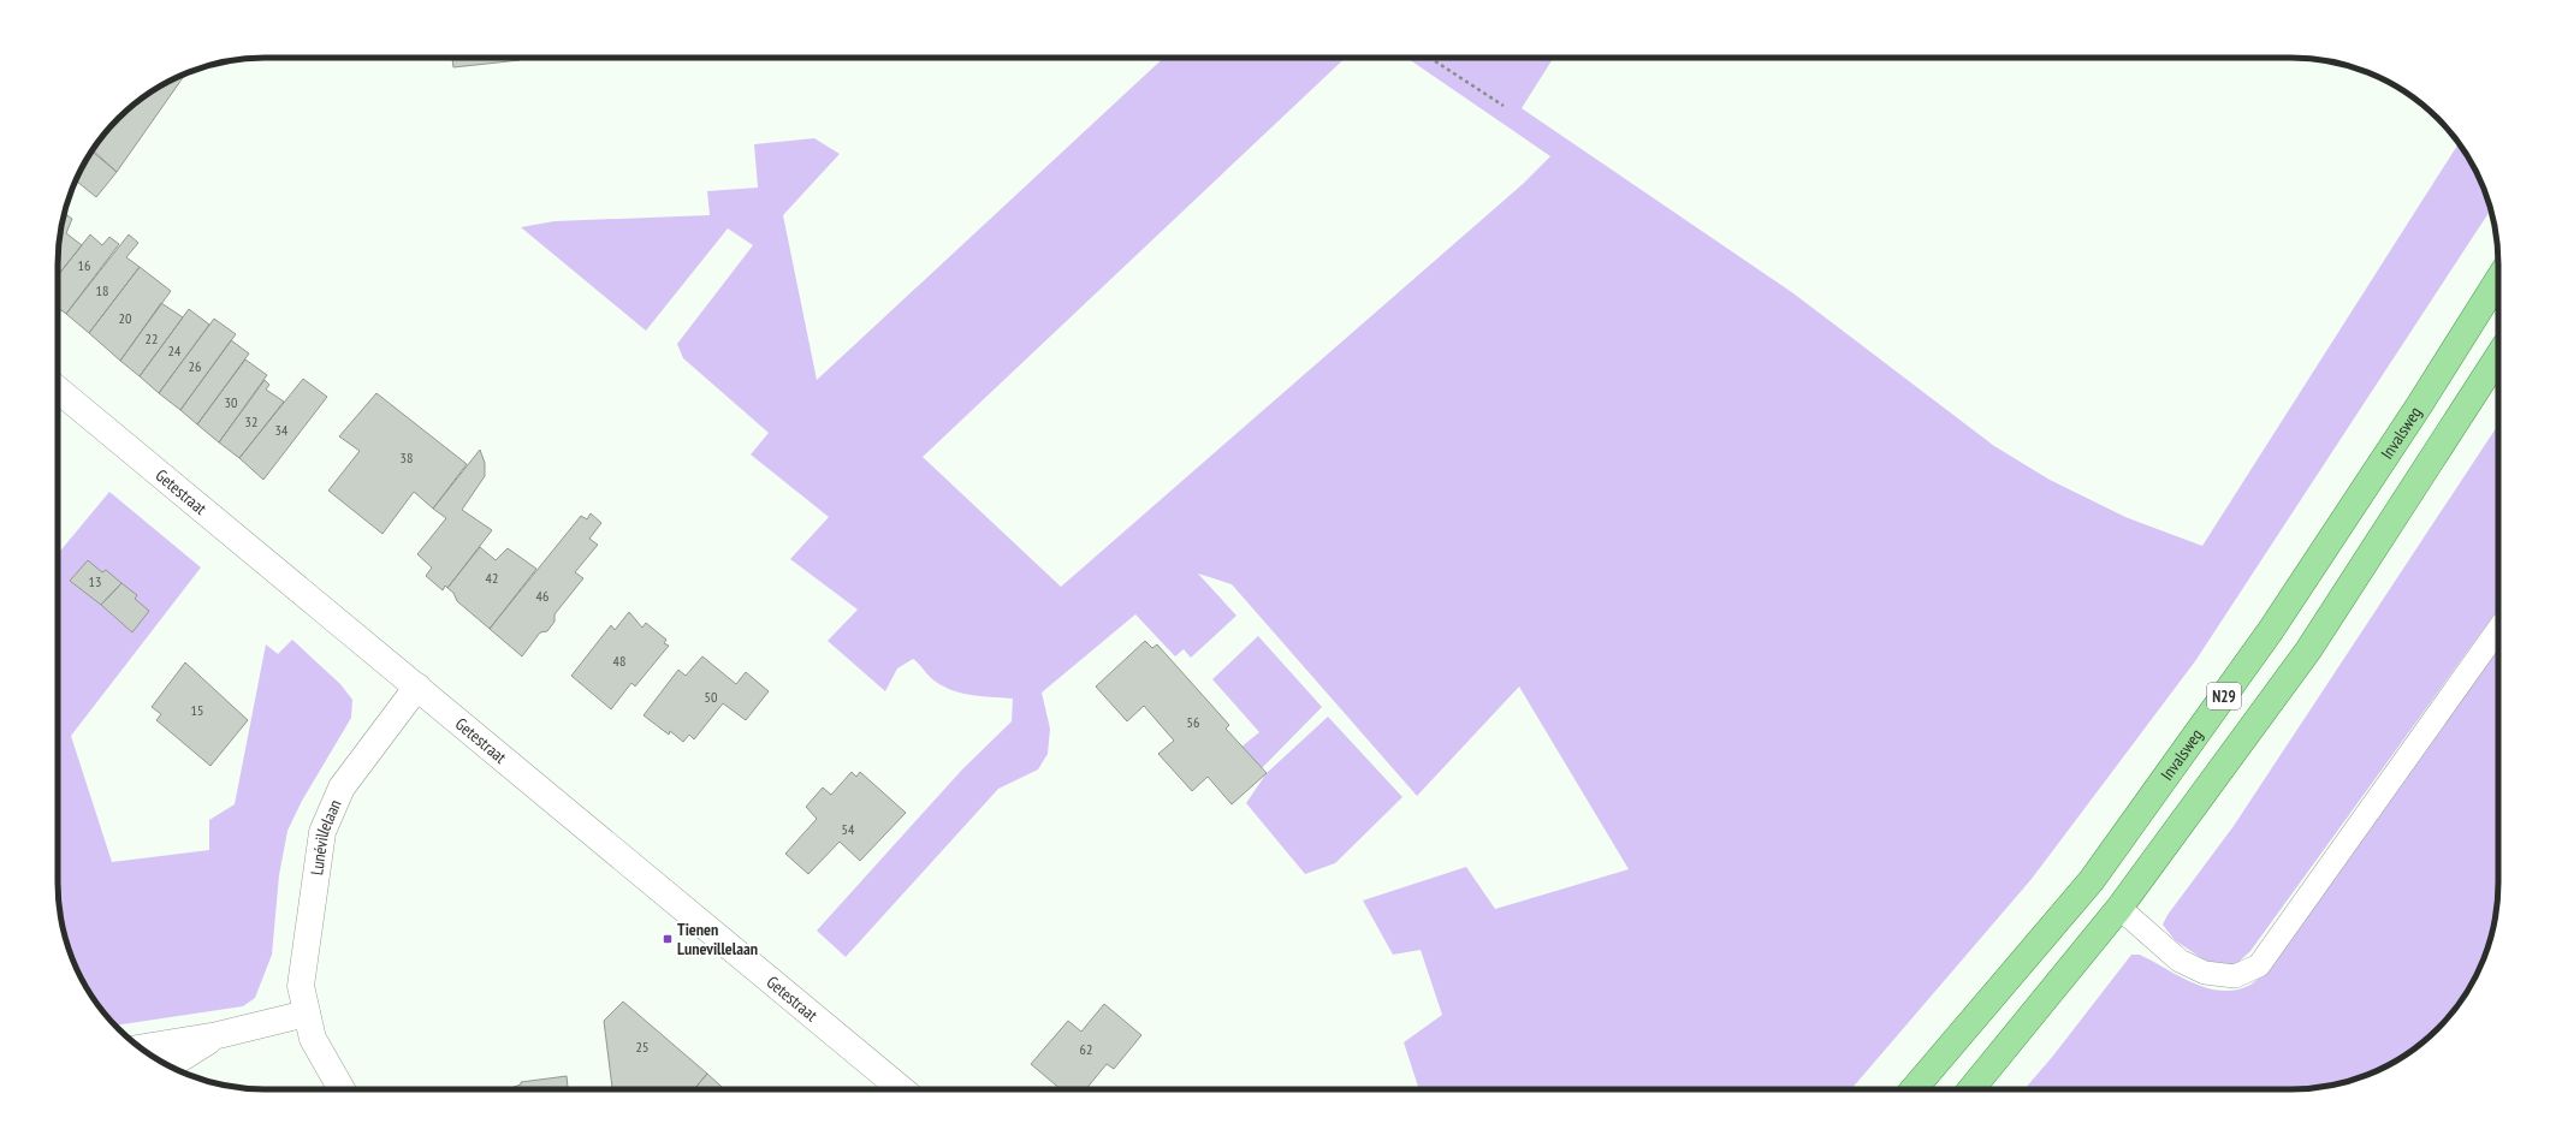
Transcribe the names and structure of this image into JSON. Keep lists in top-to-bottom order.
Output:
{
  "streets": {
    "main road": ["Invalsweg", "N29"],
    "street": ["Getestraat", "Lunévillelaan"]
  },
  "crossings": [
    ["Getestraat", "Lunévillelaan"]
  ],
  "places": {
    "transit": ["Tienen Lunevillelaan"]
  },
  "house_numbers": [
    "16",
    "18",
    "20",
    "22",
    "24",
    "26",
    "30",
    "32",
    "34",
    "38",
    "42",
    "13",
    "46",
    "48",
    "50",
    "15",
    "56",
    "54",
    "25",
    "62"
  ]
}
